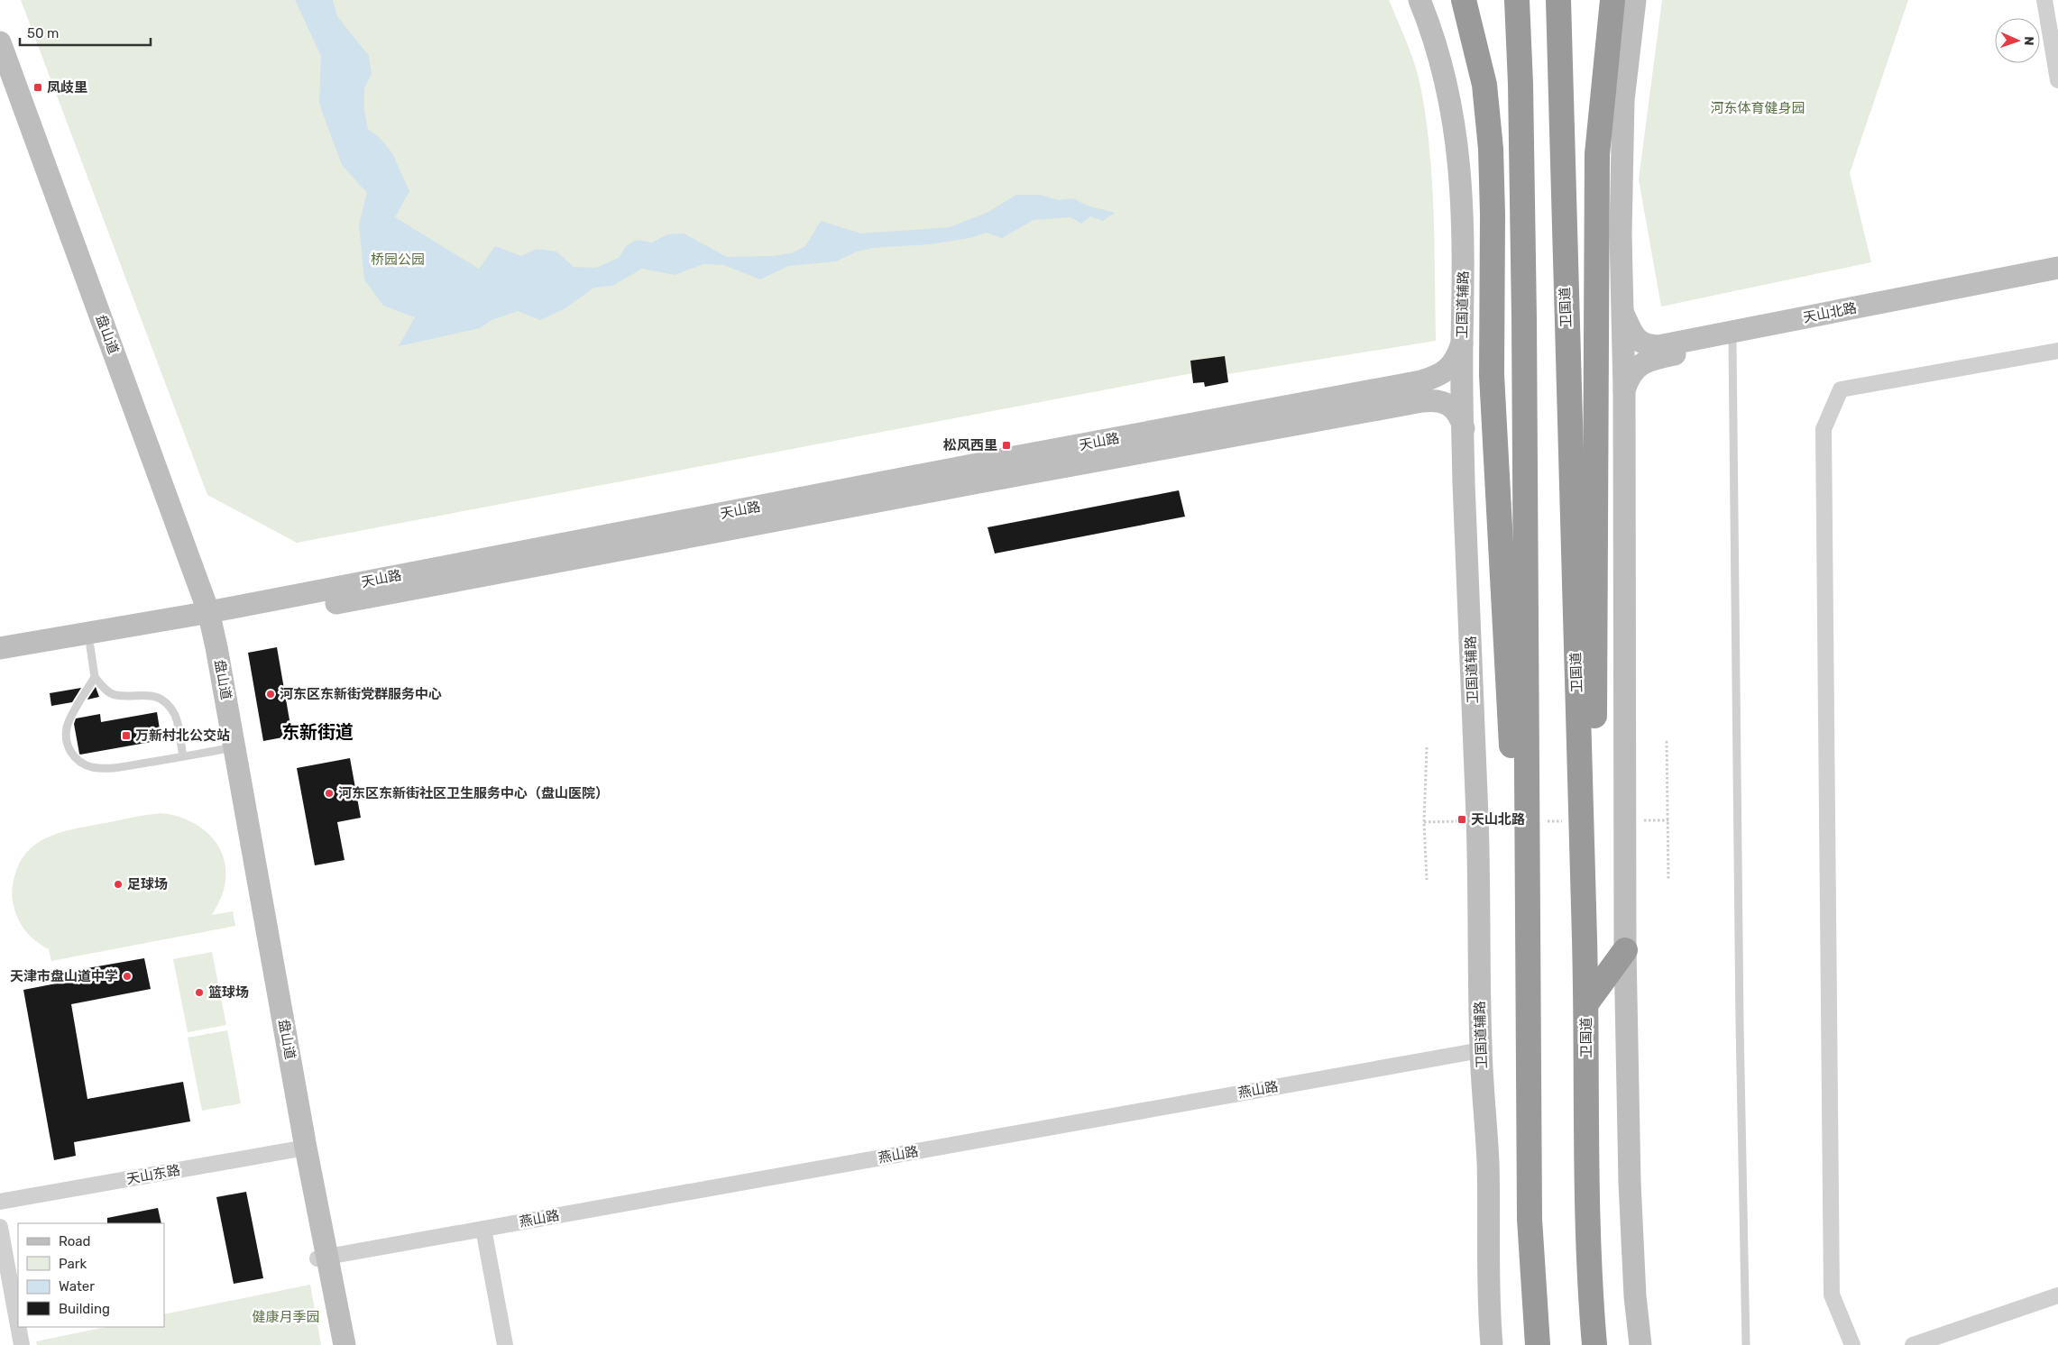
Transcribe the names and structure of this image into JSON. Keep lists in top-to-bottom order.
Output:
{
  "streets": {
    "highway": ["卫国道"],
    "street": [
      "卫国道辅路",
      "天山北路",
      "盘山道",
      "天山路",
      "燕山路",
      "天山东路"
    ]
  },
  "crossings": [
    ["卫国道辅路", "天山路"],
    ["卫国道辅路", "燕山路"],
    ["盘山道", "天山路"],
    ["盘山道", "燕山路"],
    ["盘山道", "天山东路"]
  ],
  "districts": ["东新街道"],
  "parks": ["河东体育健身园", "桥园公园", "健康月季园"],
  "places": {
    "transit": [
      "凤歧里",
      "松风西里",
      "万新村北公交站",
      "天山北路"
    ],
    "other": [
      "河东区东新街党群服务中心",
      "河东区东新街社区卫生服务中心（盘山医院）",
      "足球场",
      "天津市盘山道中学",
      "篮球场"
    ]
  },
  "legend": [
    "Road",
    "Park",
    "Water",
    "Building"
  ],
  "scale_bar": "50 m",
  "north": "right"
}
